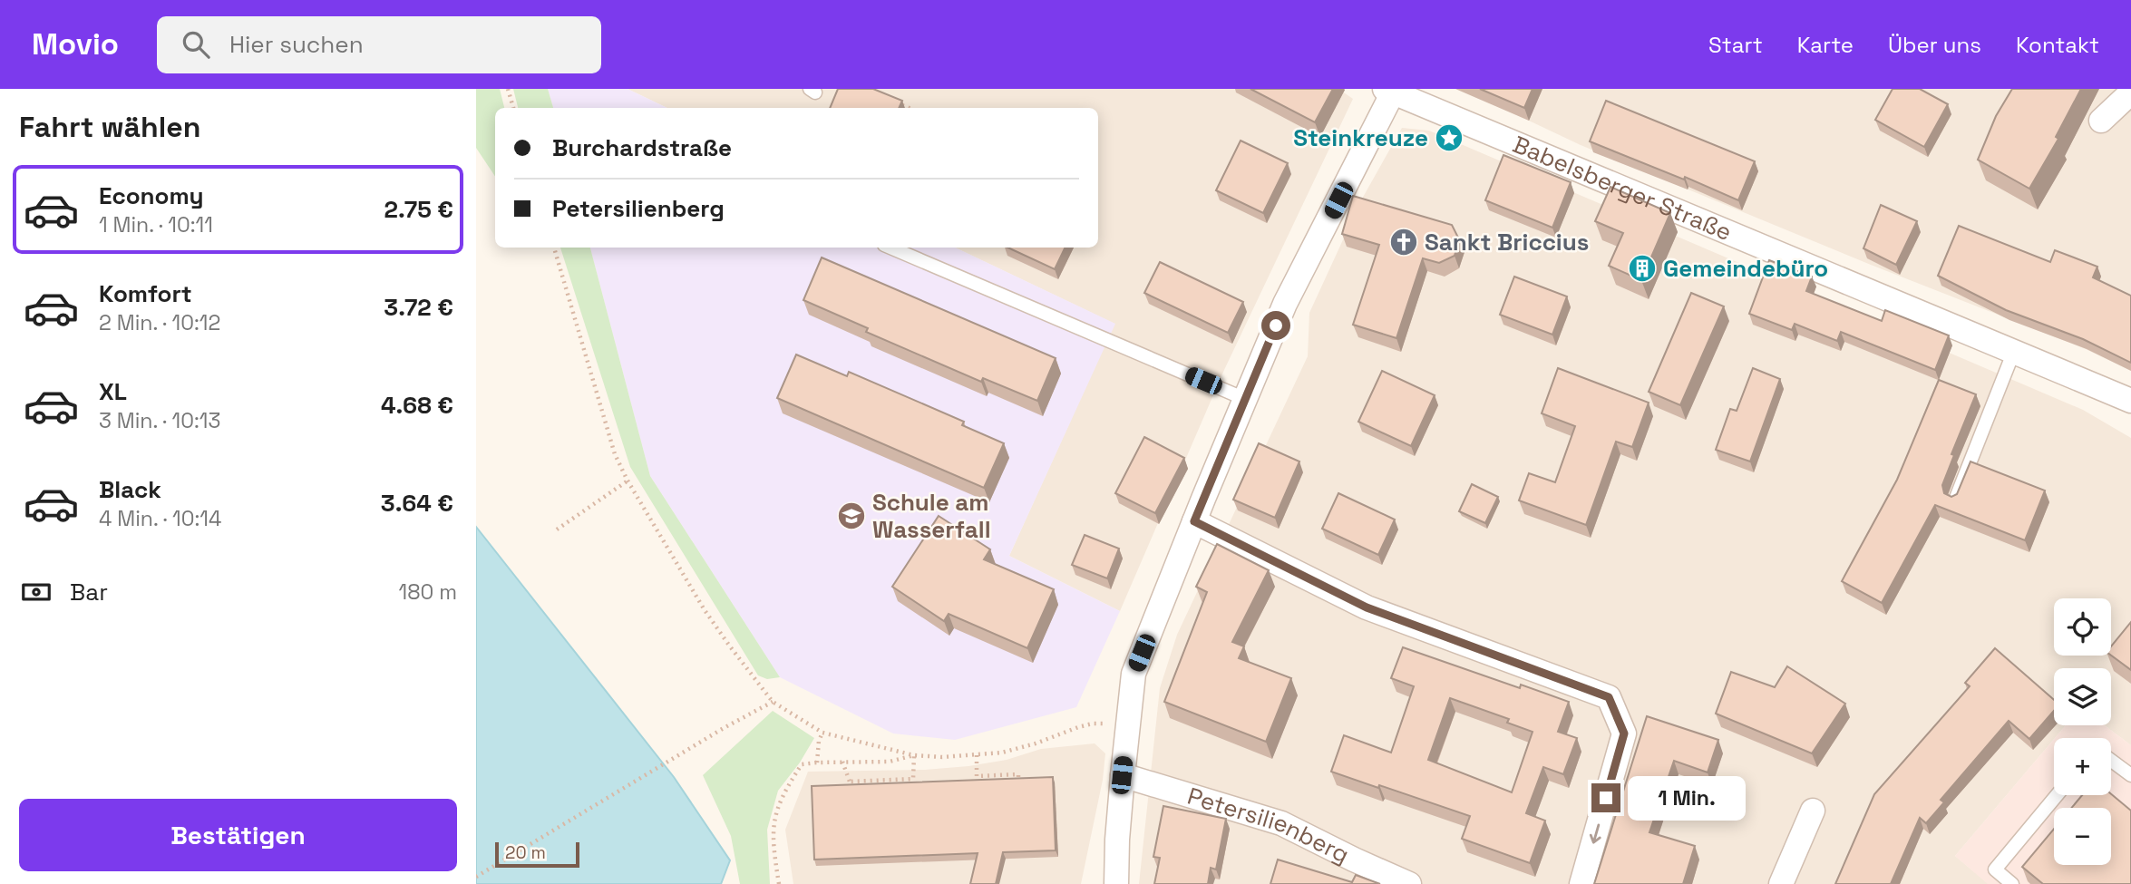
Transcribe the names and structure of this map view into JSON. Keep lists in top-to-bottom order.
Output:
{
  "streets": {
    "street": ["Babelsberger Straße", "Petersilienberg"]
  },
  "places": {
    "place": ["Steinkreuze"],
    "church": ["Sankt Briccius"],
    "building": ["Gemeindebüro"],
    "school or university": ["Schule am Wasserfall"]
  },
  "scale_bar": "20 m",
  "page": {
    "header": "Movio",
    "search": "Hier suchen",
    "nav": [
      "Start",
      "Karte",
      "Über uns",
      "Kontakt"
    ],
    "heading": "Fahrt wählen",
    "banner": ["Burchardstraße", "Petersilienberg"],
    "list": [
      {
        "name": "Economy",
        "note": "1 Min. · 10:11",
        "value": "2.75 €"
      },
      {
        "name": "Komfort",
        "note": "2 Min. · 10:12",
        "value": "3.72 €"
      },
      {
        "name": "XL",
        "note": "3 Min. · 10:13",
        "value": "4.68 €"
      },
      {
        "name": "Black",
        "note": "4 Min. · 10:14",
        "value": "3.64 €"
      }
    ],
    "pay": ["Bar", "180 m"],
    "map_buttons": ["+", "−"],
    "bubble": "1 Min.",
    "buttons": "Bestätigen",
    "scale": "20 m"
  }
}
